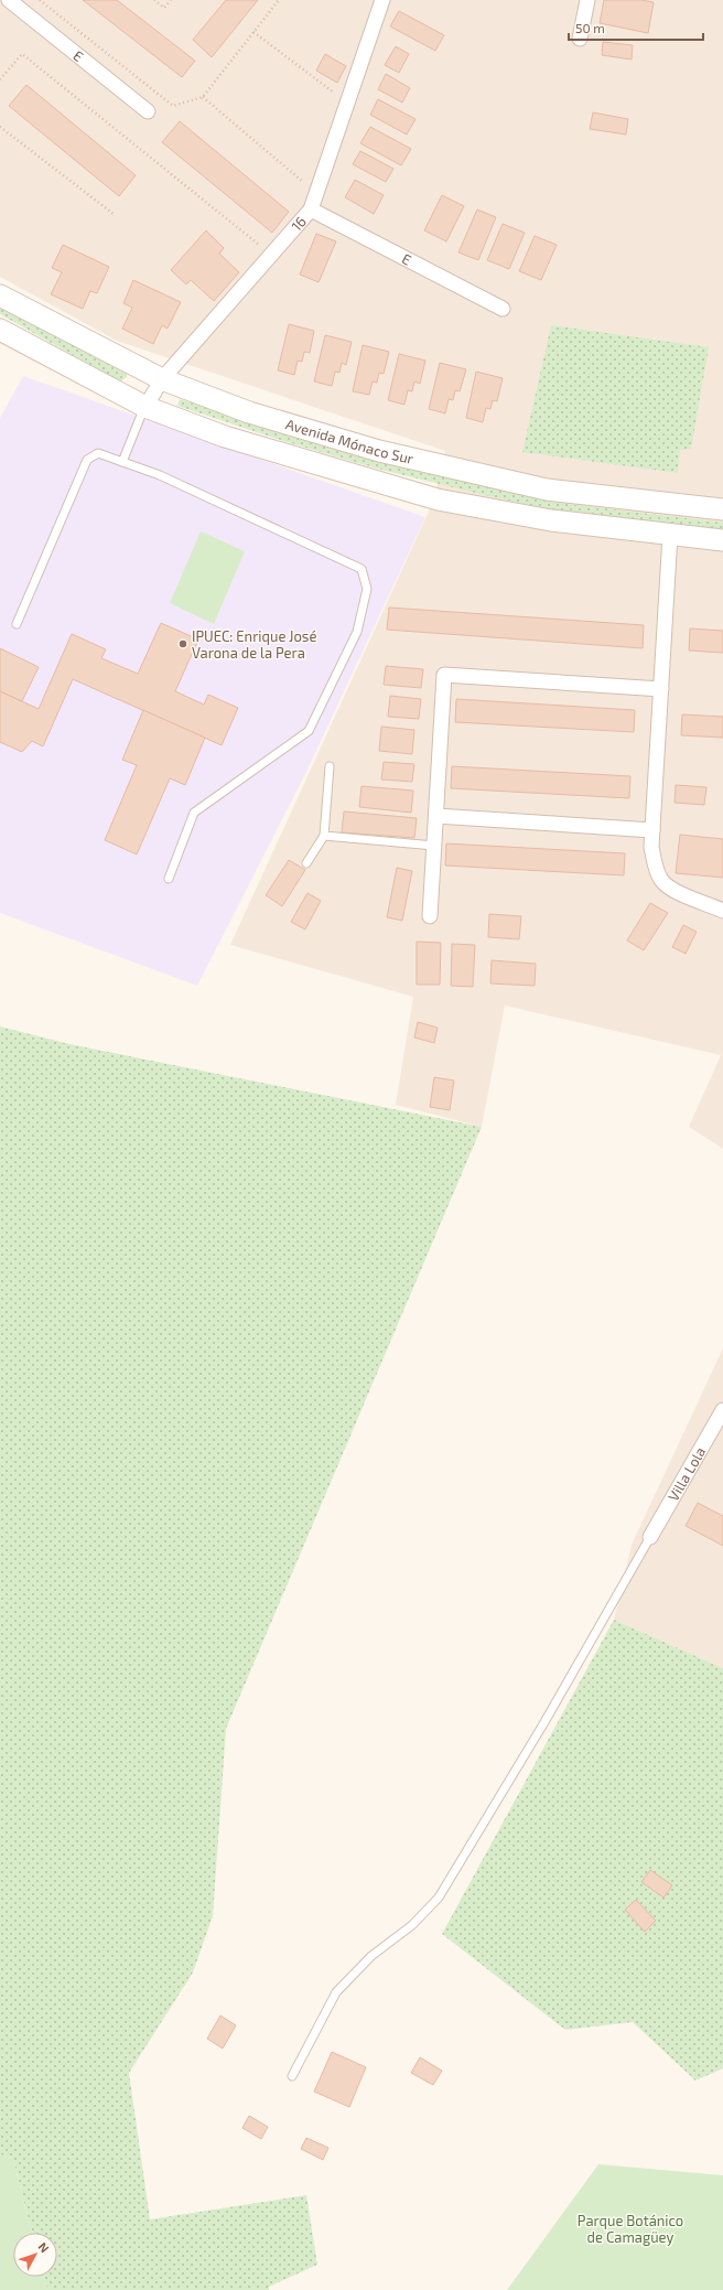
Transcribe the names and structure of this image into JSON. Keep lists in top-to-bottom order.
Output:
{
  "streets": {
    "main road": ["Avenida Mónaco Sur"],
    "street": ["E", "16", "Villa Lola"]
  },
  "crossings": [
    ["E", "16"],
    ["16", "Avenida Mónaco Sur"]
  ],
  "parks": ["Parque Botánico de Camagüey"],
  "places": ["IPUEC: Enrique José Varona de la Pera"],
  "scale_bar": "50 m",
  "north": "top right"
}
